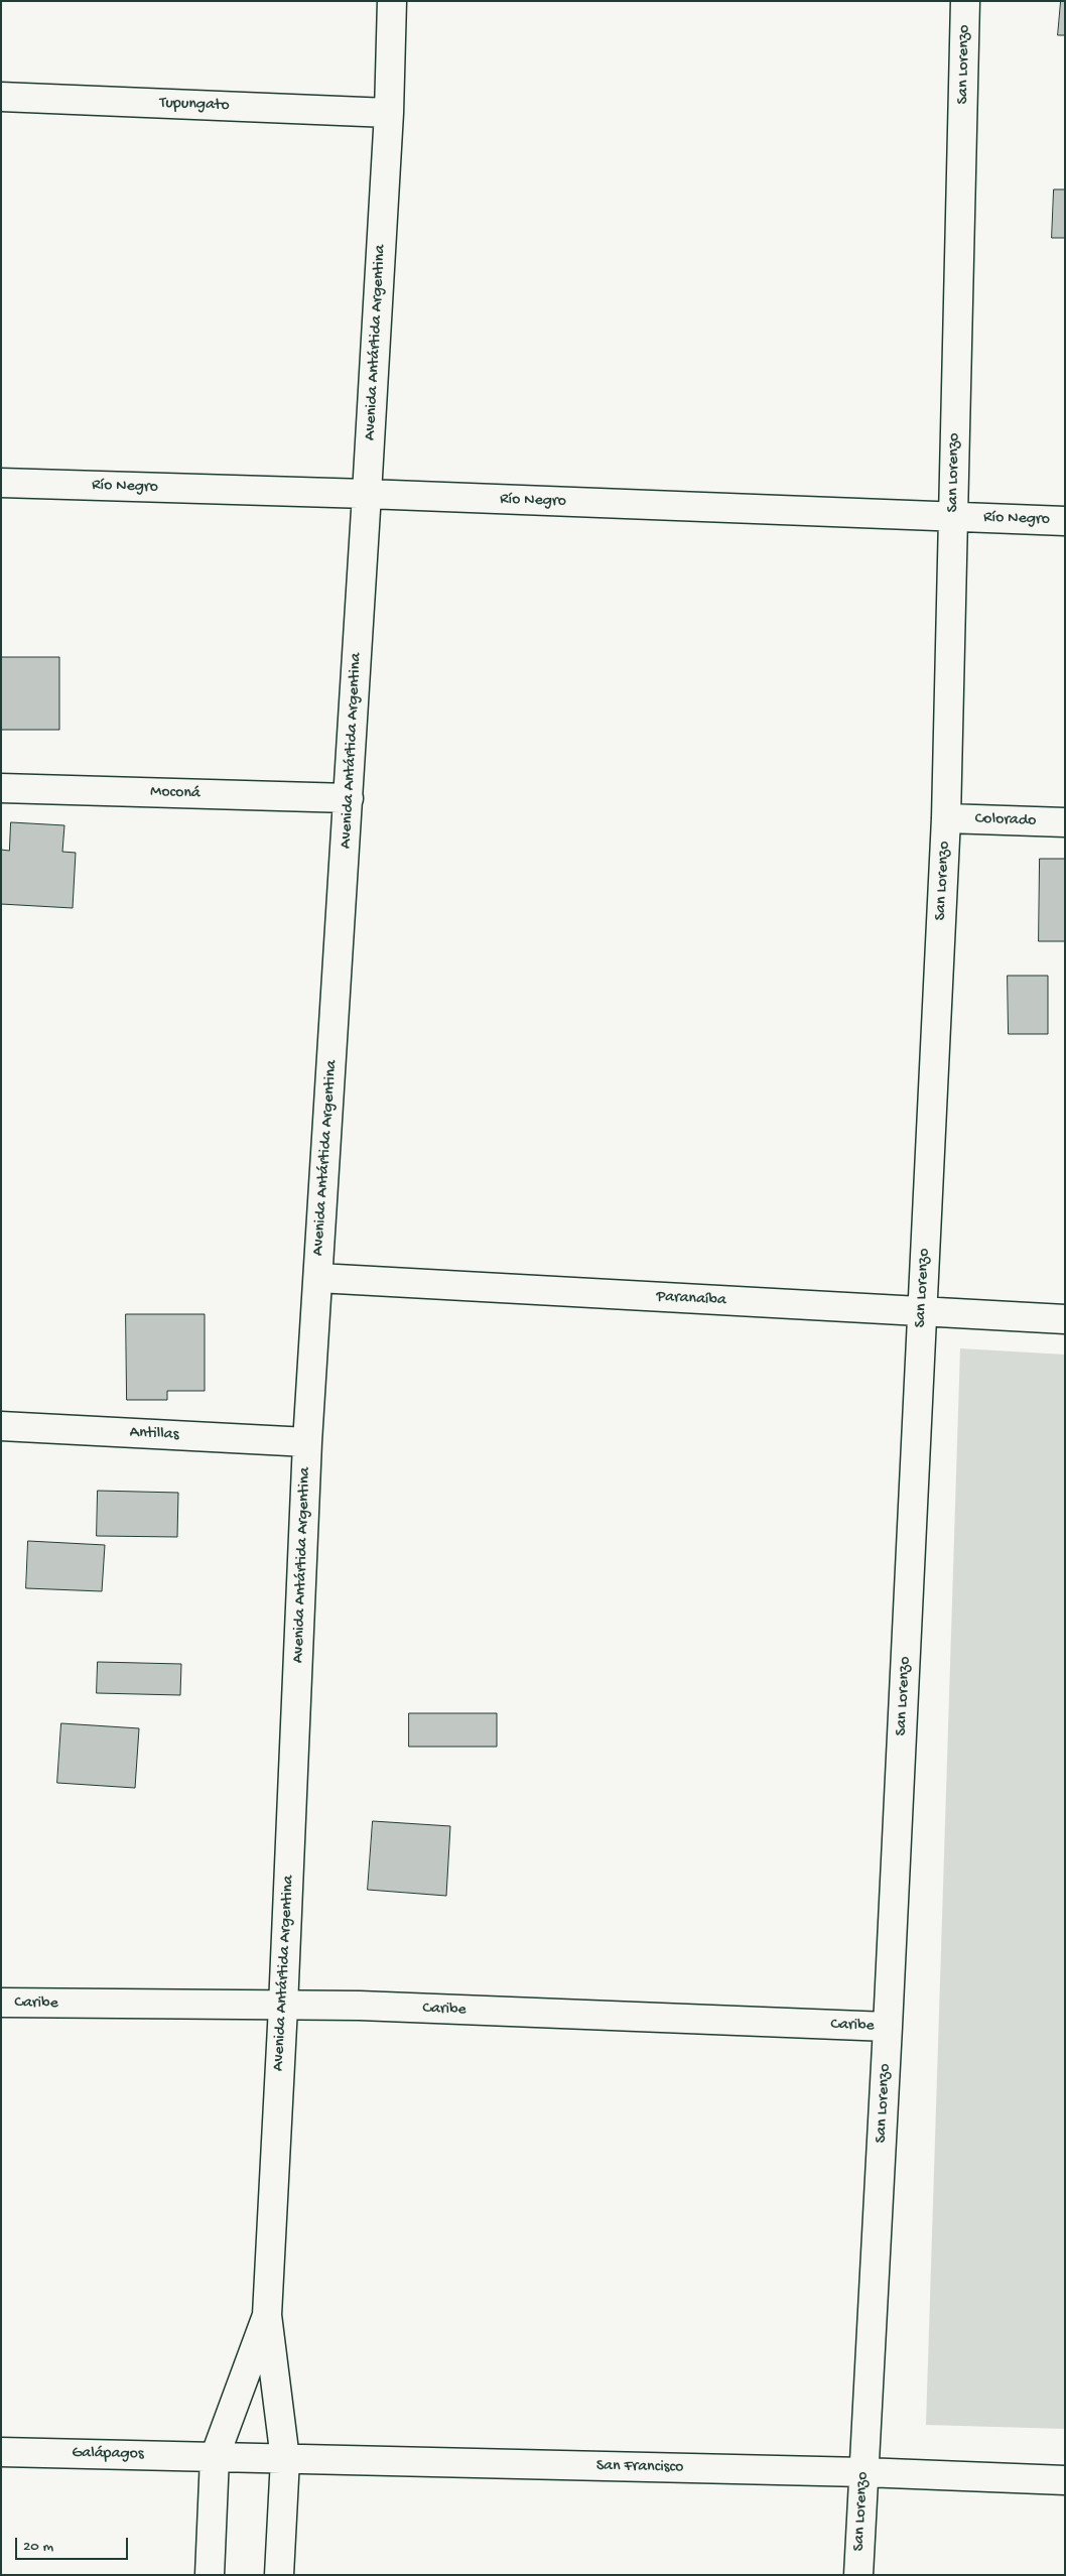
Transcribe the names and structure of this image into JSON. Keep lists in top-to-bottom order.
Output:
{
  "streets": {
    "street": [
      "San Lorenzo",
      "Tupungato",
      "Avenida Antártida Argentina",
      "Río Negro",
      "Moconá",
      "Colorado",
      "Paranaíba",
      "Antillas",
      "Caribe",
      "Galápagos",
      "San Francisco"
    ]
  },
  "crossings": [
    ["San Lorenzo", "Río Negro"],
    ["San Lorenzo", "Colorado"],
    ["San Lorenzo", "Paranaíba"],
    ["San Lorenzo", "Caribe"],
    ["San Lorenzo", "San Francisco"],
    ["Tupungato", "Avenida Antártida Argentina"],
    ["Avenida Antártida Argentina", "Río Negro"],
    ["Avenida Antártida Argentina", "Moconá"],
    ["Avenida Antártida Argentina", "Paranaíba"],
    ["Avenida Antártida Argentina", "Antillas"],
    ["Avenida Antártida Argentina", "Caribe"],
    ["Avenida Antártida Argentina", "Galápagos"],
    ["Avenida Antártida Argentina", "San Francisco"],
    ["Galápagos", "San Francisco"]
  ],
  "scale_bar": "20 m"
}
